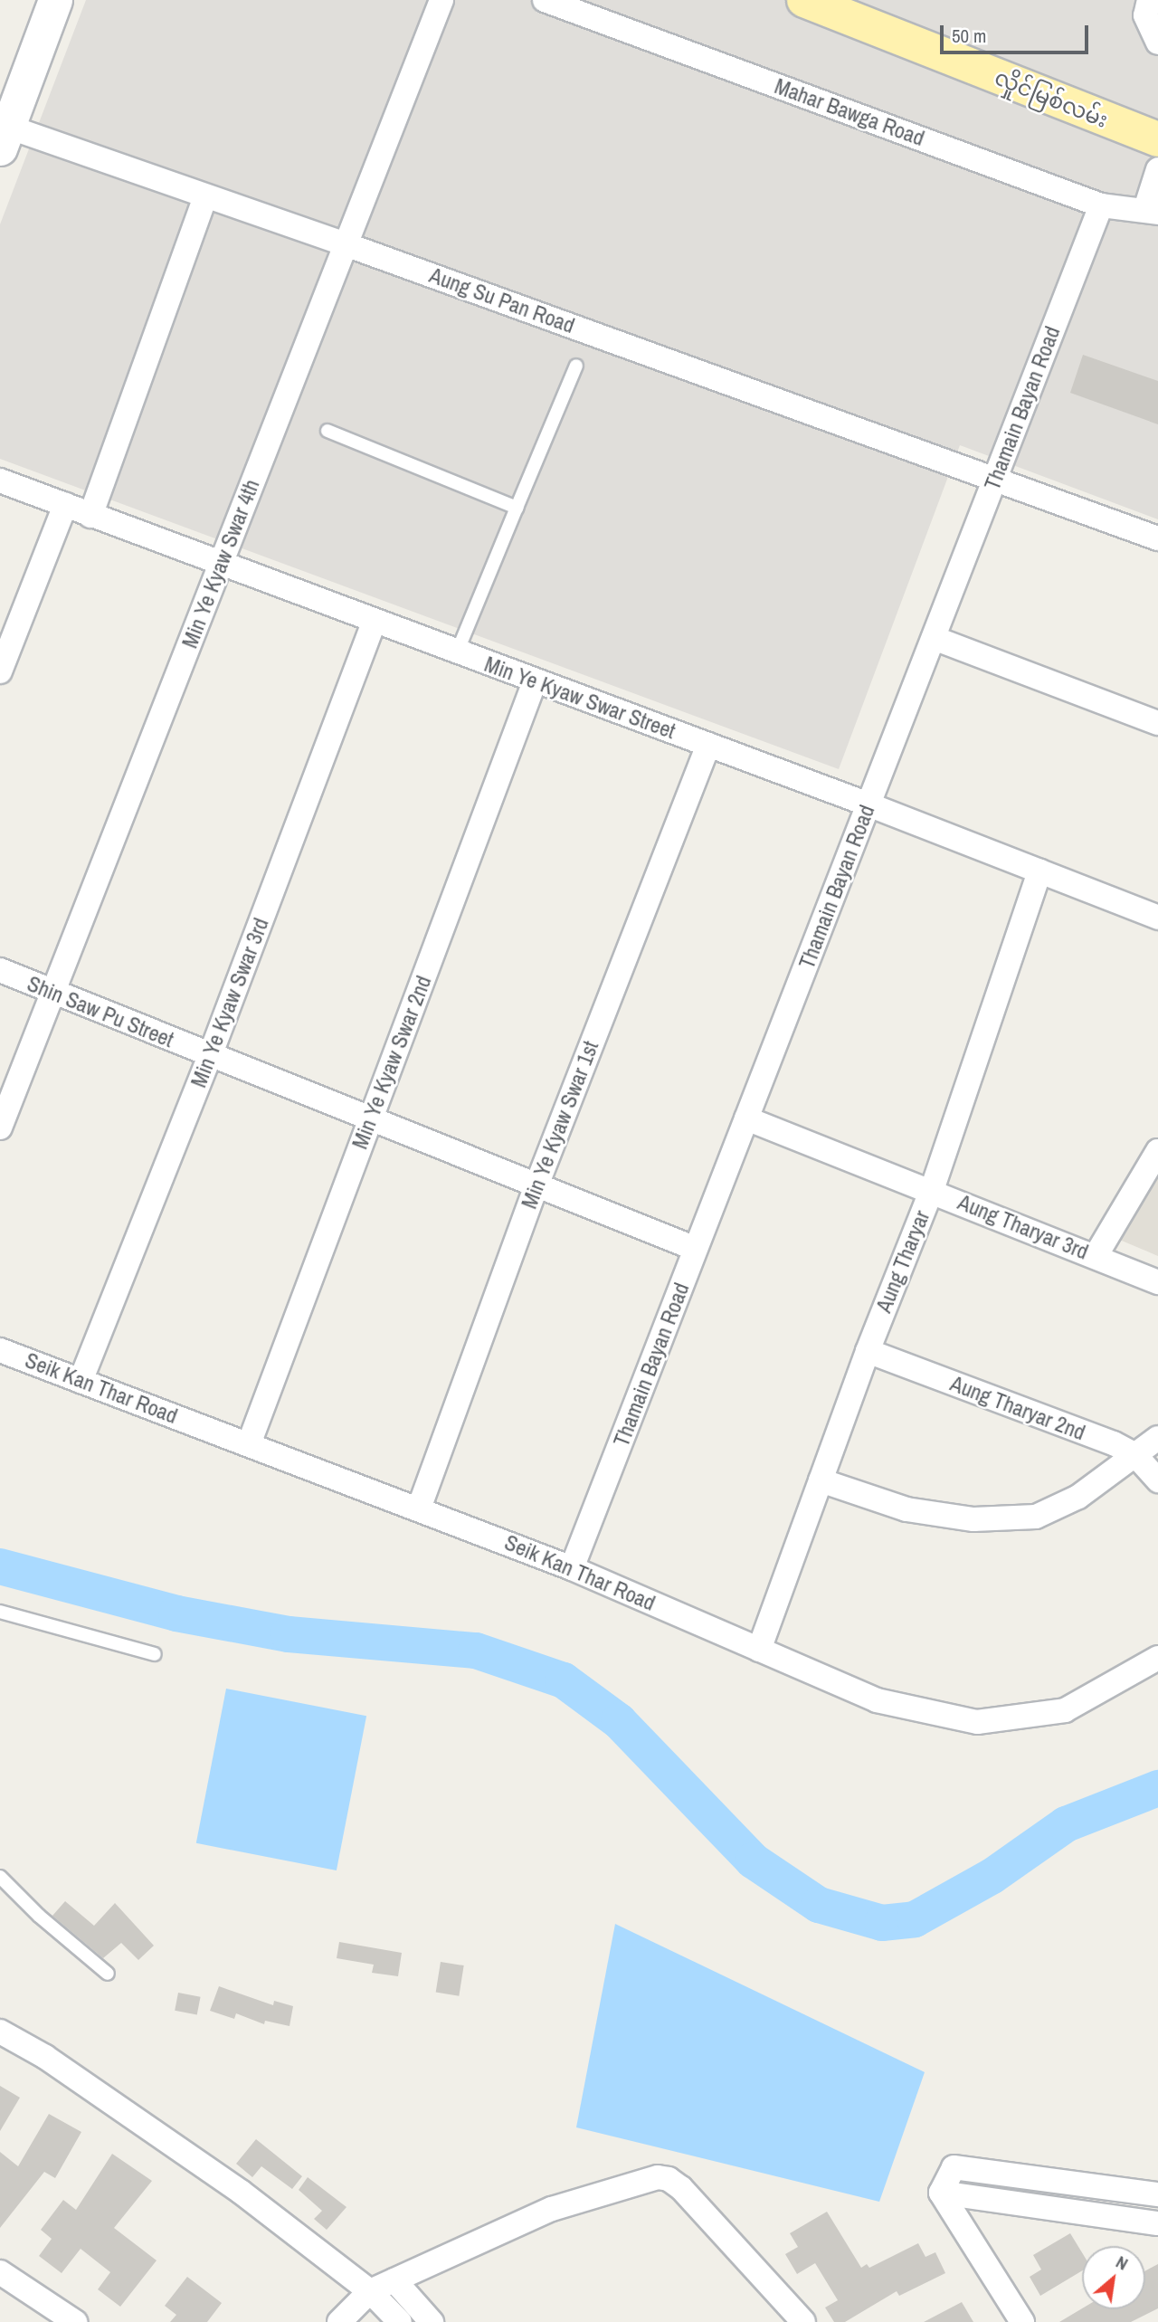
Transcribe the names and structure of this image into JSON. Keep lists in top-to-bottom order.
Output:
{
  "streets": {
    "main road": ["လှိုင်မြစ်လမ်း"],
    "street": [
      "Mahar Bawga Road",
      "Aung Su Pan Road",
      "Thamain Bayan Road",
      "Min Ye Kyaw Swar 4th",
      "Min Ye Kyaw Swar Street",
      "Min Ye Kyaw Swar 3rd",
      "Shin Saw Pu Street",
      "Min Ye Kyaw Swar 2nd",
      "Min Ye Kyaw Swar 1st",
      "Aung Tharyar 3rd",
      "Aung Tharyar",
      "Seik Kan Thar Road",
      "Aung Tharyar 2nd"
    ]
  },
  "crossings": [
    ["Mahar Bawga Road", "Thamain Bayan Road"],
    ["Aung Su Pan Road", "Thamain Bayan Road"],
    ["Aung Su Pan Road", "Min Ye Kyaw Swar 4th"],
    ["Thamain Bayan Road", "Min Ye Kyaw Swar Street"],
    ["Thamain Bayan Road", "Shin Saw Pu Street"],
    ["Thamain Bayan Road", "Aung Tharyar 3rd"],
    ["Thamain Bayan Road", "Seik Kan Thar Road"],
    ["Min Ye Kyaw Swar 4th", "Min Ye Kyaw Swar Street"],
    ["Min Ye Kyaw Swar 4th", "Shin Saw Pu Street"],
    ["Min Ye Kyaw Swar Street", "Min Ye Kyaw Swar 3rd"],
    ["Min Ye Kyaw Swar Street", "Min Ye Kyaw Swar 2nd"],
    ["Min Ye Kyaw Swar Street", "Min Ye Kyaw Swar 1st"],
    ["Min Ye Kyaw Swar Street", "Aung Tharyar"],
    ["Min Ye Kyaw Swar 3rd", "Shin Saw Pu Street"],
    ["Min Ye Kyaw Swar 3rd", "Seik Kan Thar Road"],
    ["Shin Saw Pu Street", "Min Ye Kyaw Swar 2nd"],
    ["Shin Saw Pu Street", "Min Ye Kyaw Swar 1st"],
    ["Min Ye Kyaw Swar 2nd", "Seik Kan Thar Road"],
    ["Min Ye Kyaw Swar 1st", "Seik Kan Thar Road"],
    ["Aung Tharyar 3rd", "Aung Tharyar"],
    ["Aung Tharyar", "Seik Kan Thar Road"],
    ["Aung Tharyar", "Aung Tharyar 2nd"]
  ],
  "scale_bar": "50 m",
  "north": "top right"
}
